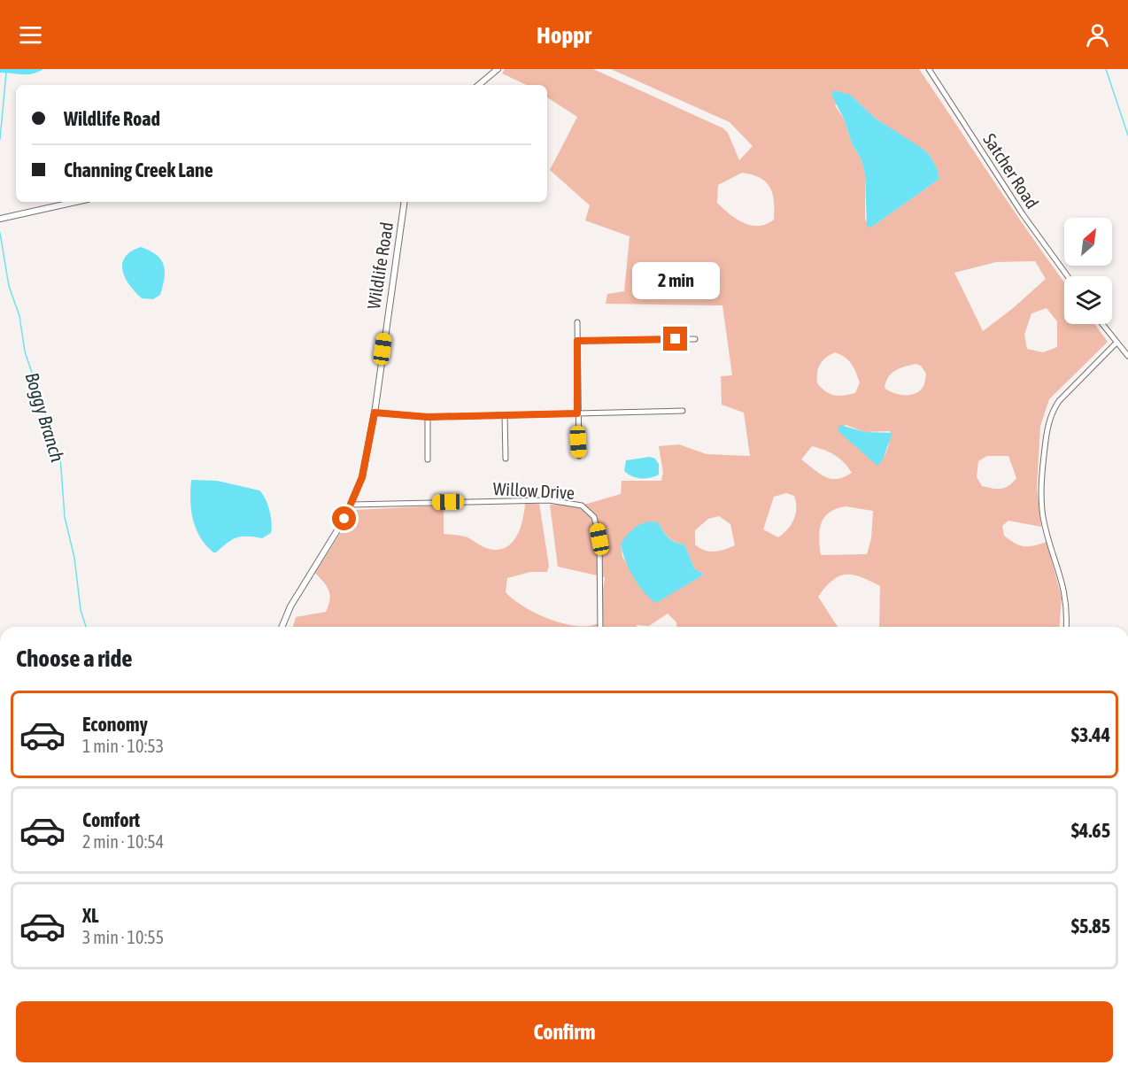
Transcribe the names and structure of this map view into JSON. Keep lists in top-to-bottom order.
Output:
{
  "streets": {
    "street": ["Satcher Road", "Wildlife Road", "Willow Drive"]
  },
  "crossings": [
    ["Wildlife Road", "Willow Drive"]
  ],
  "water": ["Boggy Branch"],
  "north": "top right",
  "page": {
    "header": "Hoppr",
    "banner": ["Wildlife Road", "Channing Creek Lane"],
    "bubble": "2 min",
    "heading": "Choose a ride",
    "list": [
      {
        "name": "Economy",
        "note": "1 min · 10:53",
        "value": "$3.44"
      },
      {
        "name": "Comfort",
        "note": "2 min · 10:54",
        "value": "$4.65"
      },
      {
        "name": "XL",
        "note": "3 min · 10:55",
        "value": "$5.85"
      }
    ],
    "buttons": "Confirm"
  }
}
